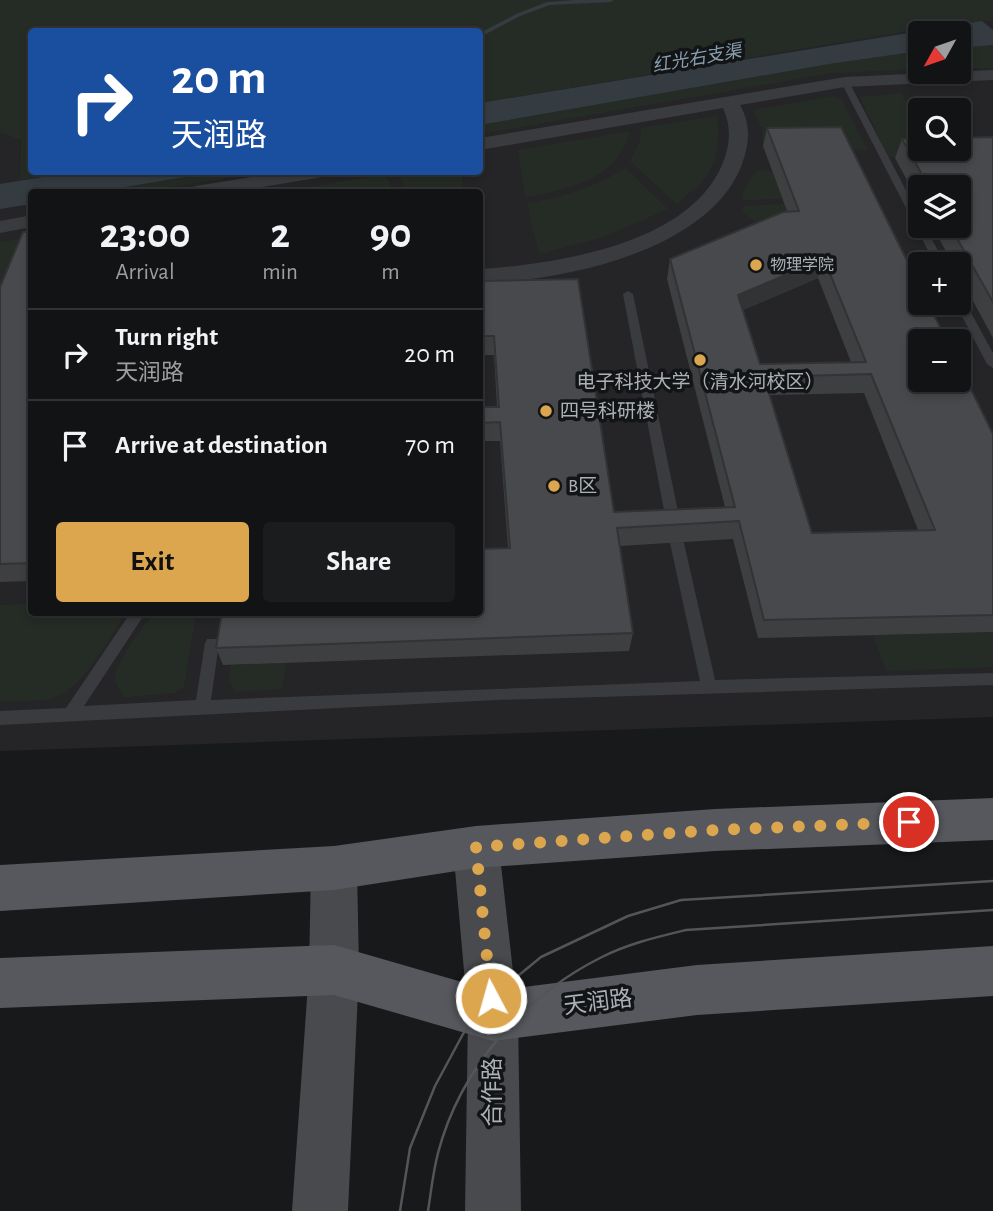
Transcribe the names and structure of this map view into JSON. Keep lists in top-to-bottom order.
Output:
{
  "streets": {
    "main road": ["天润路", "合作路"]
  },
  "crossings": [
    ["天润路", "合作路"]
  ],
  "water": ["红光右支渠"],
  "places": [
    "物理学院",
    "电子科技大学（清水河校区）",
    "四号科研楼",
    "B区"
  ],
  "north": "bottom left",
  "page": {
    "map_buttons": ["+", "−"],
    "turn": ["20 m", "天润路"],
    "eta": [
      "23:00",
      "Arrival",
      "2",
      "min",
      "90",
      "m"
    ],
    "list": [
      {
        "name": "Turn right",
        "note": "天润路",
        "value": "20 m"
      },
      {
        "name": "Arrive at destination",
        "value": "70 m"
      }
    ],
    "buttons": ["Exit", "Share"]
  }
}
